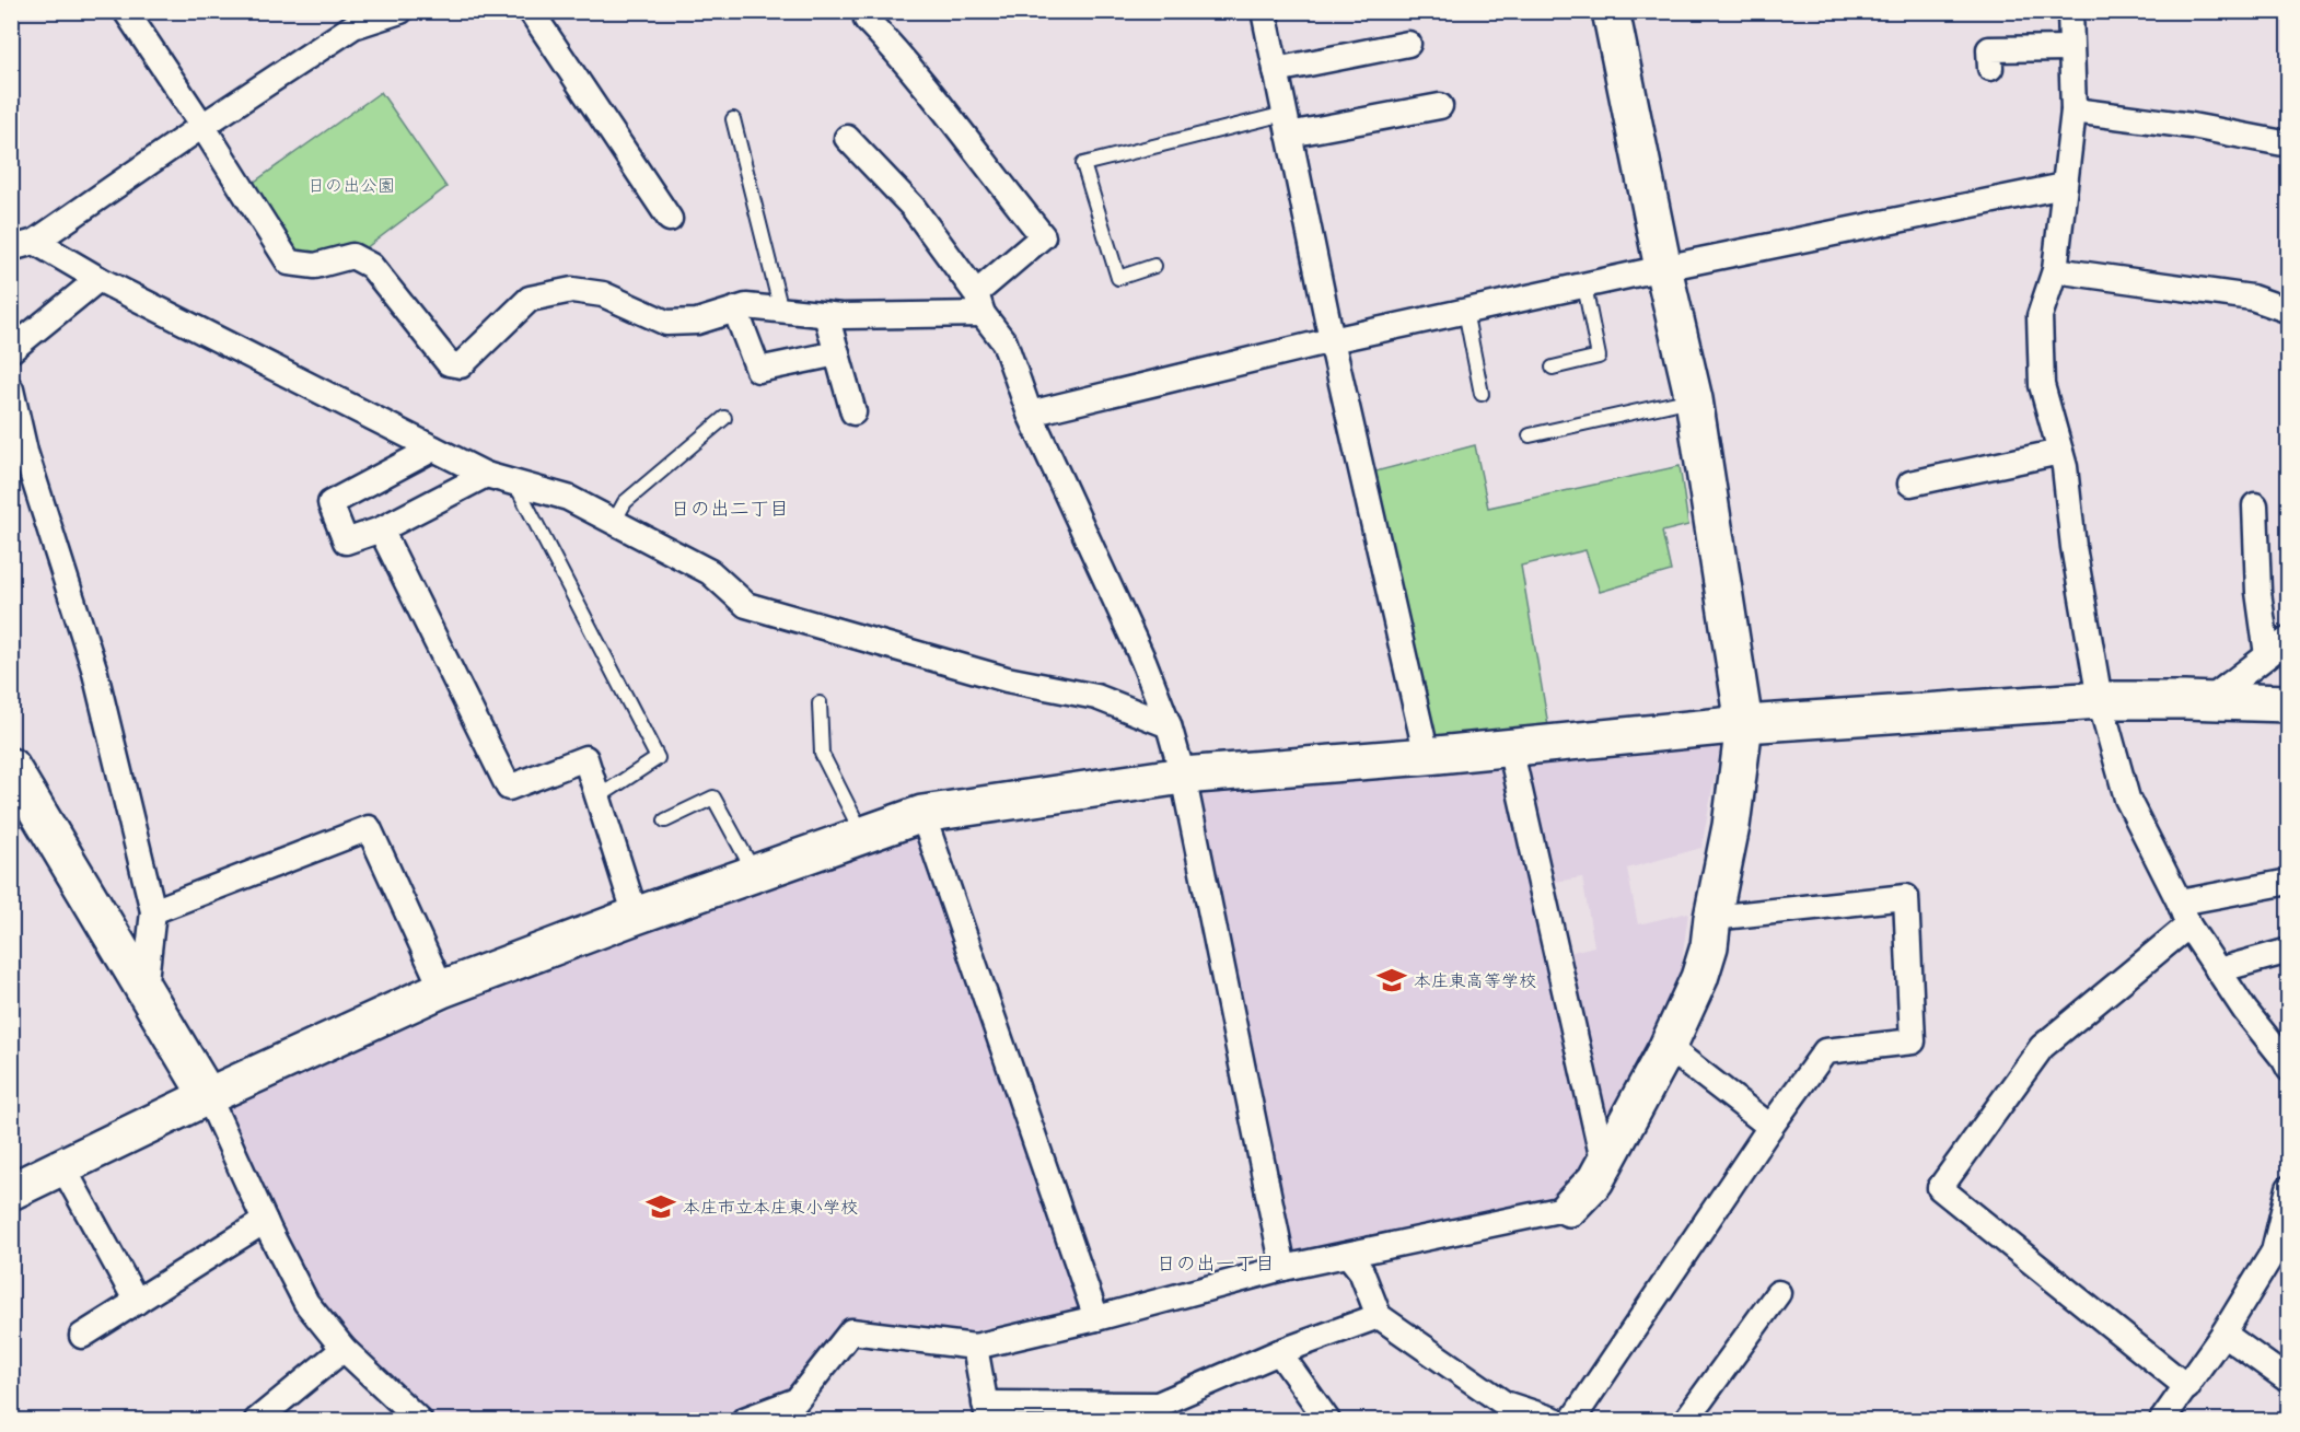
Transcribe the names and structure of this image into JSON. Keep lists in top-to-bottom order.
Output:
{
  "districts": ["日の出二丁目", "日の出一丁目"],
  "parks": ["日の出公園"],
  "places": {
    "school or university": ["本庄東高等学校", "本庄市立本庄東小学校"]
  }
}
